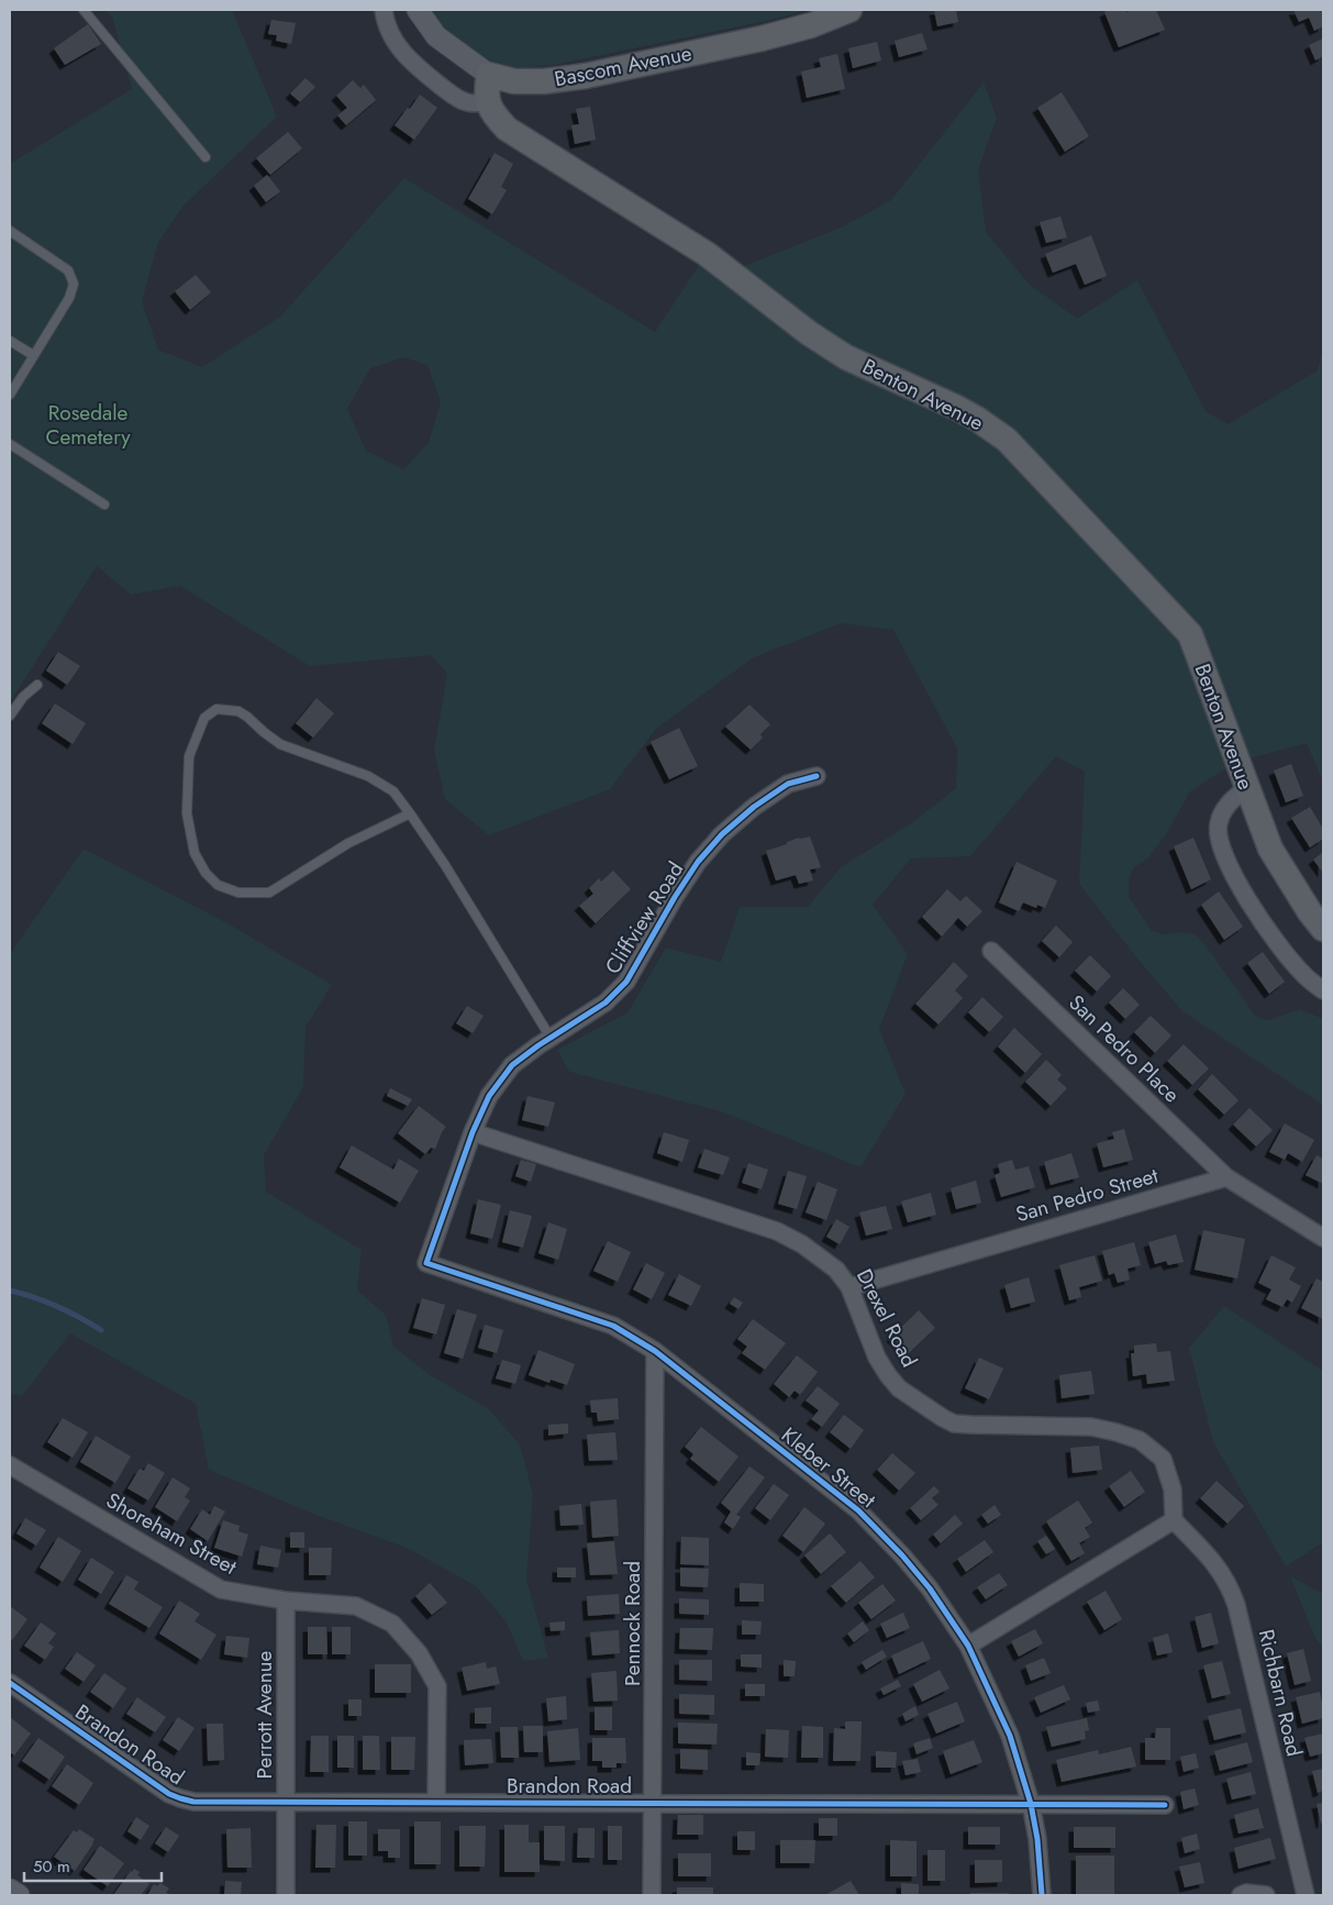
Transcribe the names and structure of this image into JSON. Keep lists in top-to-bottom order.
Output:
{
  "streets": {
    "main road": ["Bascom Avenue", "Benton Avenue"],
    "street": [
      "Cliffview Road",
      "San Pedro Place",
      "San Pedro Street",
      "Drexel Road",
      "Kleber Street",
      "Shoreham Street",
      "Pennock Road",
      "Richbarn Road",
      "Perrott Avenue",
      "Brandon Road"
    ]
  },
  "crossings": [
    ["Cliffview Road", "Drexel Road"],
    ["Cliffview Road", "Kleber Street"],
    ["San Pedro Place", "San Pedro Street"],
    ["San Pedro Street", "Drexel Road"],
    ["Drexel Road", "Richbarn Road"],
    ["Kleber Street", "Pennock Road"],
    ["Kleber Street", "Brandon Road"],
    ["Shoreham Street", "Perrott Avenue"],
    ["Shoreham Street", "Brandon Road"],
    ["Pennock Road", "Brandon Road"],
    ["Perrott Avenue", "Brandon Road"]
  ],
  "parks": ["Rosedale Cemetery"],
  "scale_bar": "50 m"
}
